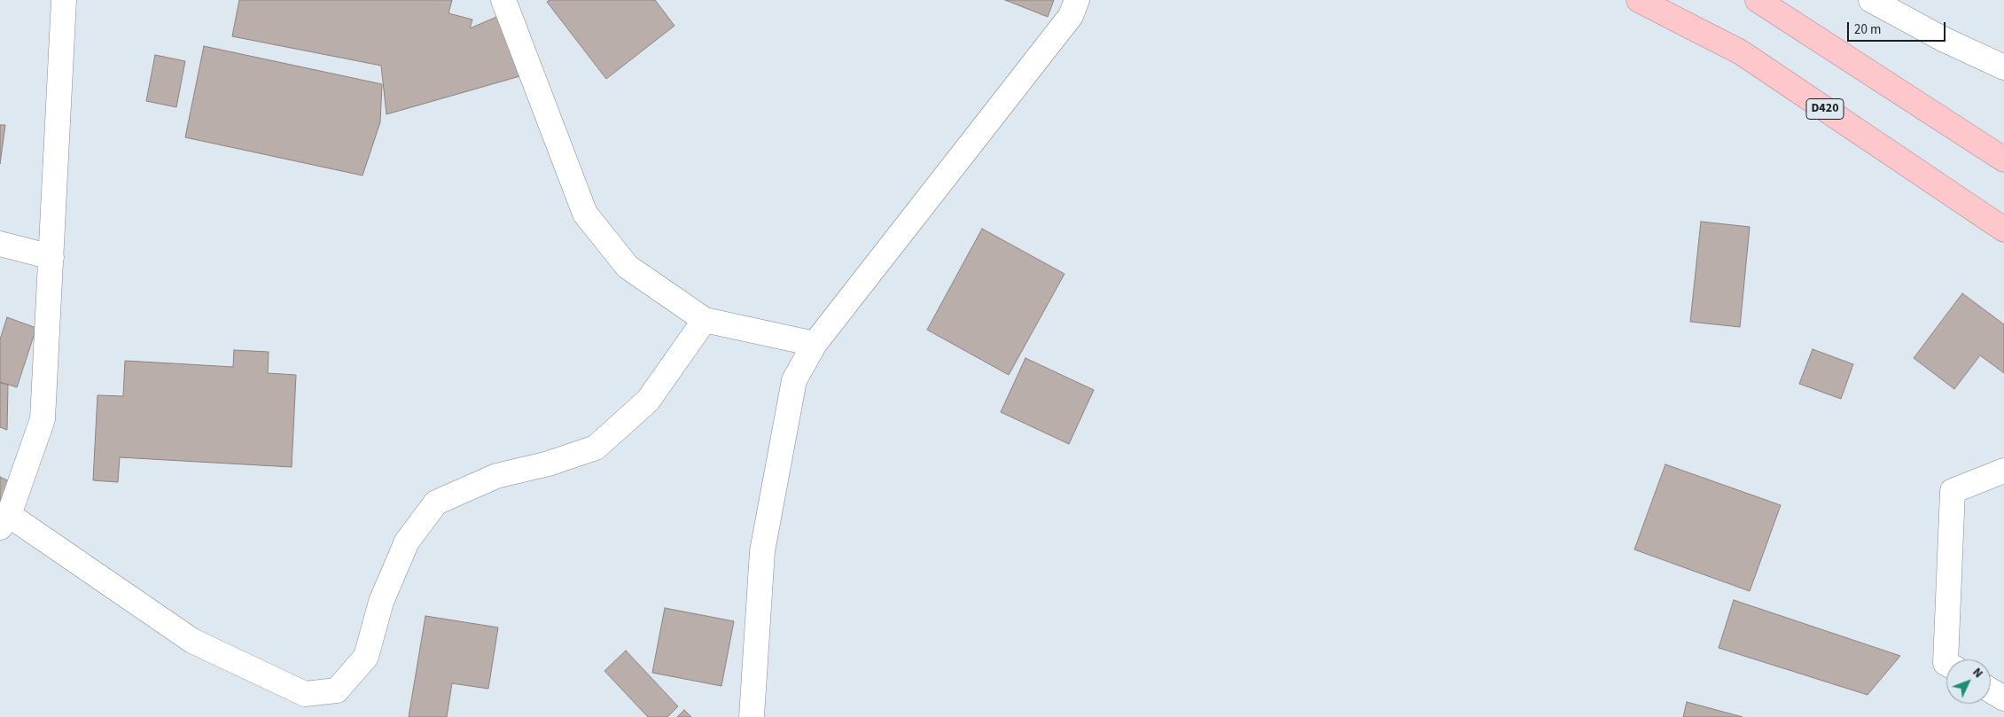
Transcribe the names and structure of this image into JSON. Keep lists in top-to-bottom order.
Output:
{
  "streets": {
    "highway": ["D420"]
  },
  "scale_bar": "20 m",
  "north": "top right"
}
